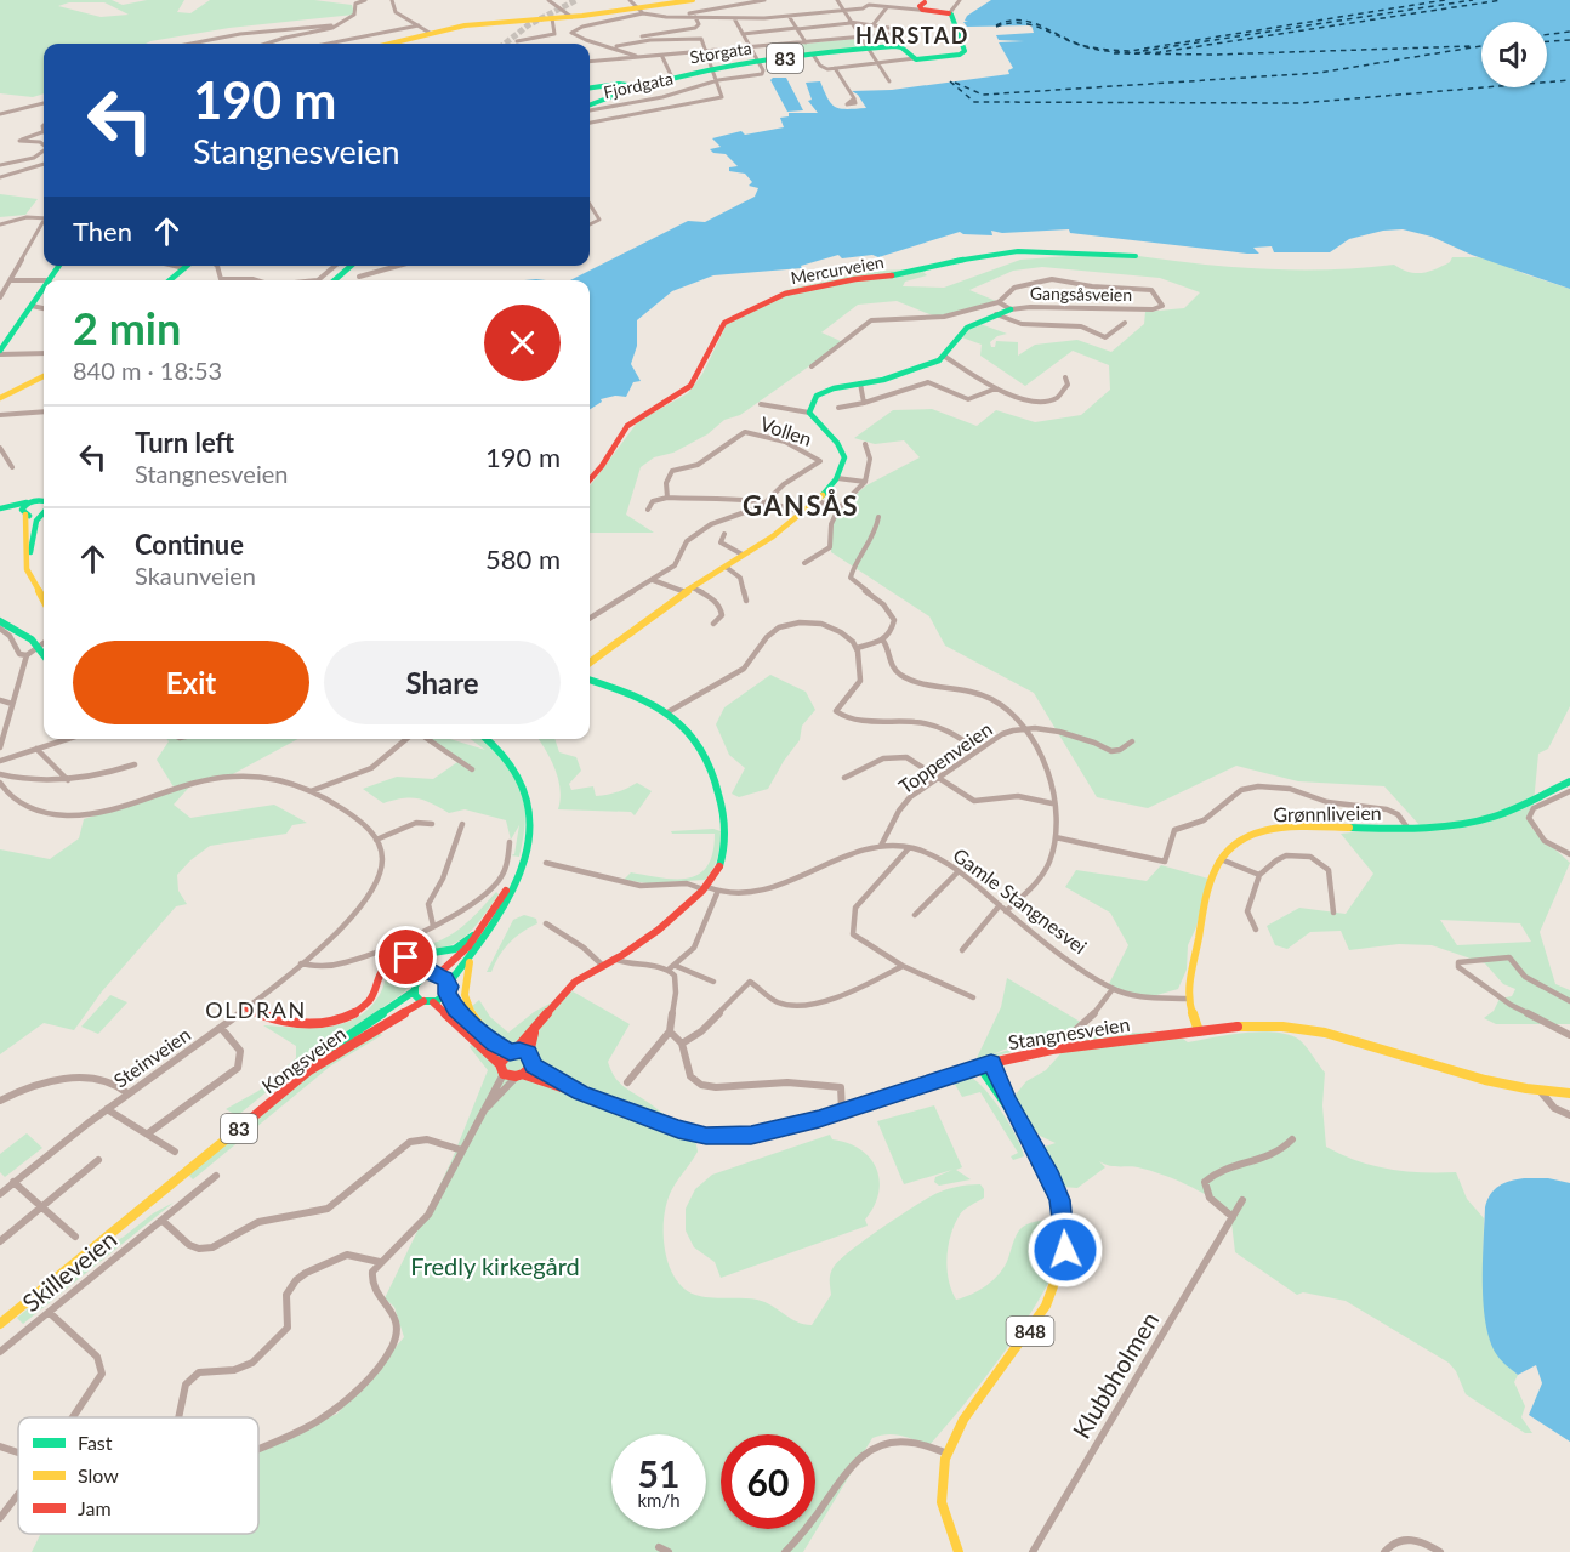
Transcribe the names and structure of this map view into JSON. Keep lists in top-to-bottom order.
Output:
{
  "streets": {
    "main road": [
      "Storgata",
      "83",
      "Mercurveien",
      "Gangsåsveien",
      "Grønnliveien",
      "Stangnesveien",
      "Kongsveien",
      "848"
    ],
    "street": [
      "Fjordgata",
      "Vollen",
      "Toppenveien",
      "Gamle Stangnesvei",
      "Steinveien",
      "Skilleveien",
      "Klubbholmen"
    ]
  },
  "crossings": [
    ["Storgata", "83"],
    ["Storgata", "Fjordgata"],
    ["Toppenveien", "Gamle Stangnesvei"],
    ["Grønnliveien", "Gamle Stangnesvei"],
    ["Grønnliveien", "Stangnesveien"],
    ["Stangnesveien", "848"]
  ],
  "districts": ["HARSTAD", "GANSÅS", "OLDRAN"],
  "parks": ["Fredly kirkegård"],
  "legend": ["Fast", "Slow", "Jam"],
  "page": {
    "turn": ["190 m", "Stangnesveien"],
    "then": "Then",
    "heading": ["2 min", "840 m · 18:53"],
    "list": [
      {
        "name": "Turn left",
        "note": "Stangnesveien",
        "value": "190 m"
      },
      {
        "name": "Continue",
        "note": "Skaunveien",
        "value": "580 m"
      }
    ],
    "buttons": ["Exit", "Share"],
    "speed": "51 km/h",
    "limit": "60"
  }
}
